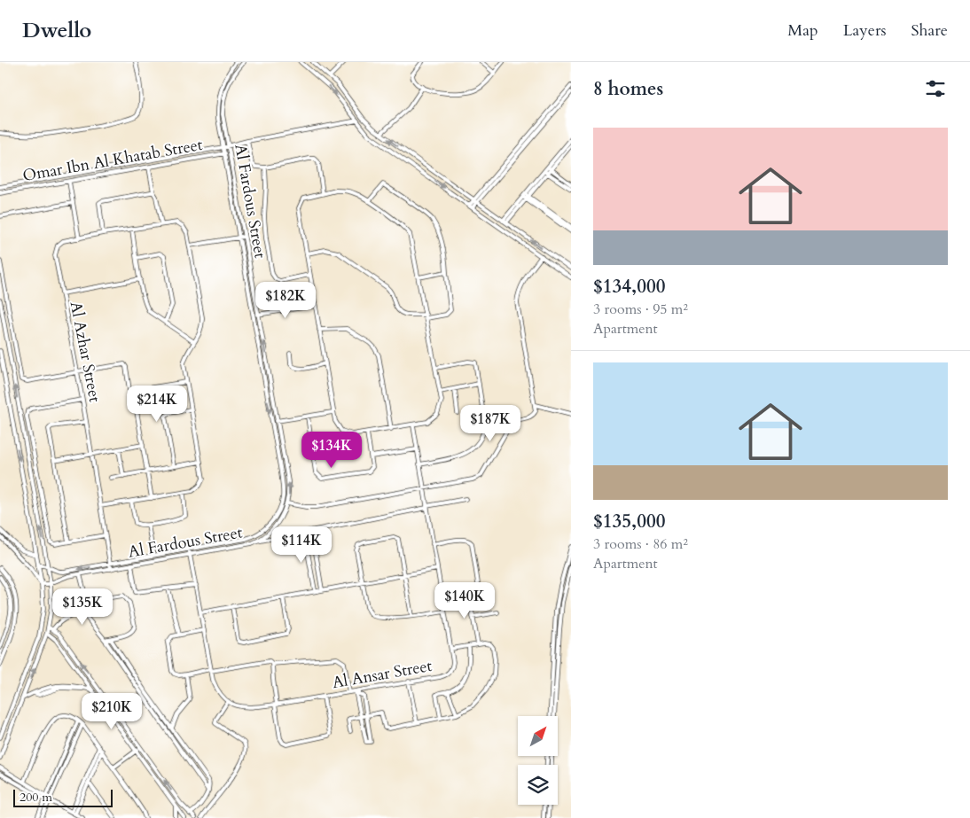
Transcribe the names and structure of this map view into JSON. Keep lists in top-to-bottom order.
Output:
{
  "streets": {
    "street": [
      "Omar Ibn Al Khatab Street",
      "Al Fardous Street",
      "Al Azhar Street",
      "Al Ansar Street"
    ]
  },
  "crossings": [
    ["Omar Ibn Al Khatab Street", "Al Fardous Street"],
    ["Al Fardous Street", "Al Azhar Street"]
  ],
  "scale_bar": "200 m",
  "north": "top right",
  "page": {
    "header": "Dwello",
    "nav": ["Map", "Layers", "Share"],
    "heading": "8 homes",
    "list": [
      {
        "name": "$134,000",
        "note": "3 rooms · 95 m² · Apartment"
      },
      {
        "name": "$135,000",
        "note": "3 rooms · 86 m² · Apartment"
      }
    ],
    "price": [
      "$182K",
      "$214K",
      "$187K",
      "$134K",
      "$114K",
      "$140K",
      "$135K",
      "$210K"
    ],
    "scale": "200 m"
  }
}
